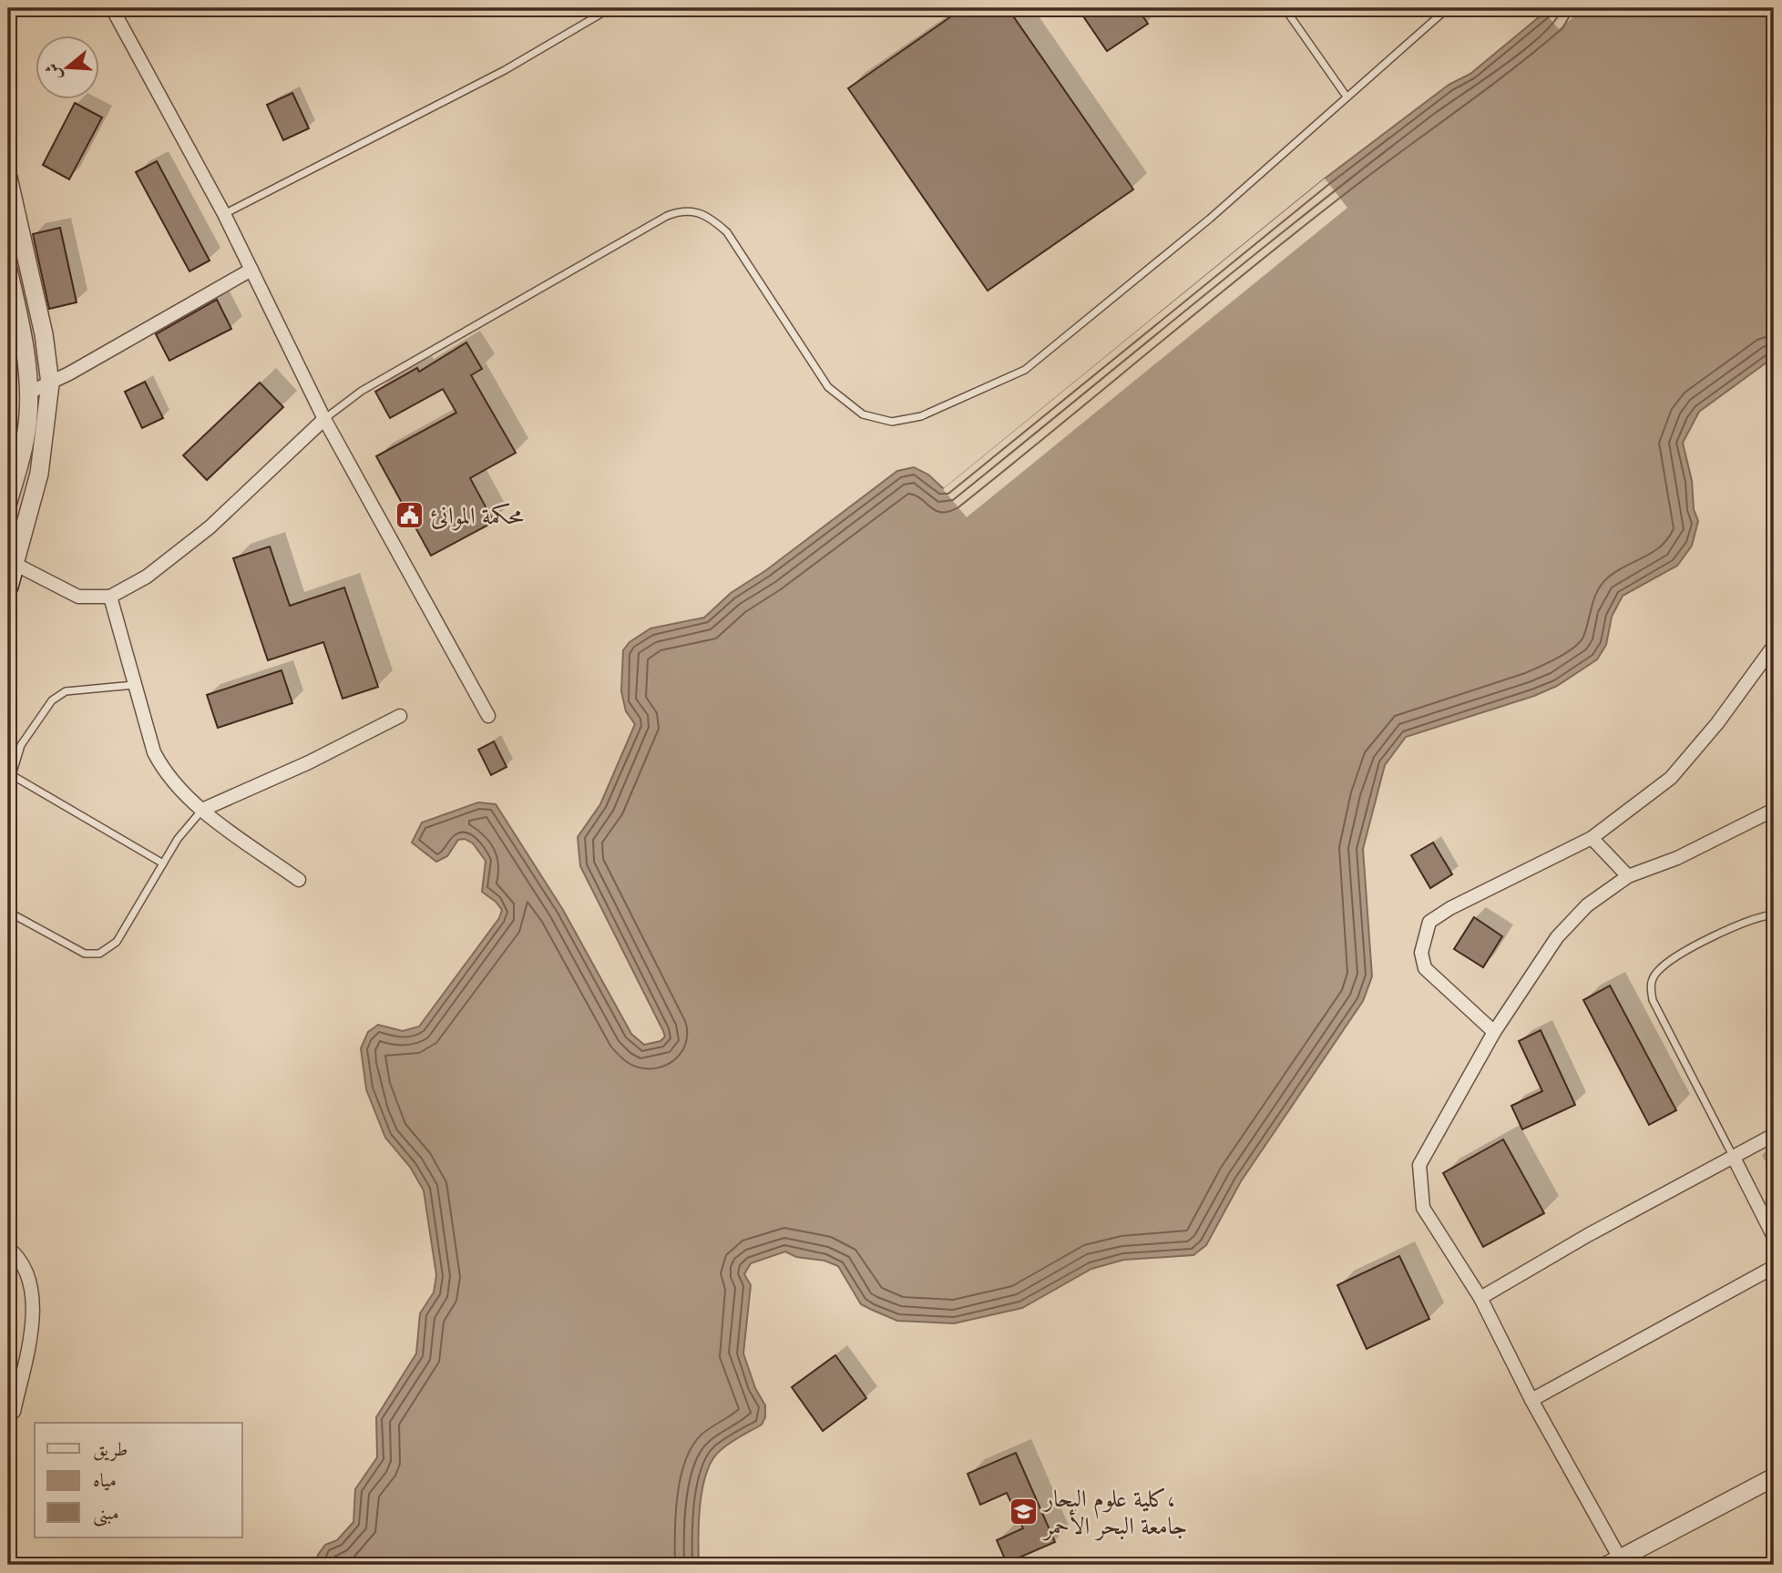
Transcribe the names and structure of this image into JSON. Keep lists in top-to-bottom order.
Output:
{
  "places": {
    "public building": ["محكمة الموانئ"],
    "school or university": ["كلية علوم البحار، جامعة البحر الأحمر"]
  },
  "legend": ["طريق", "مياه", "مبنى"],
  "north": "left"
}
